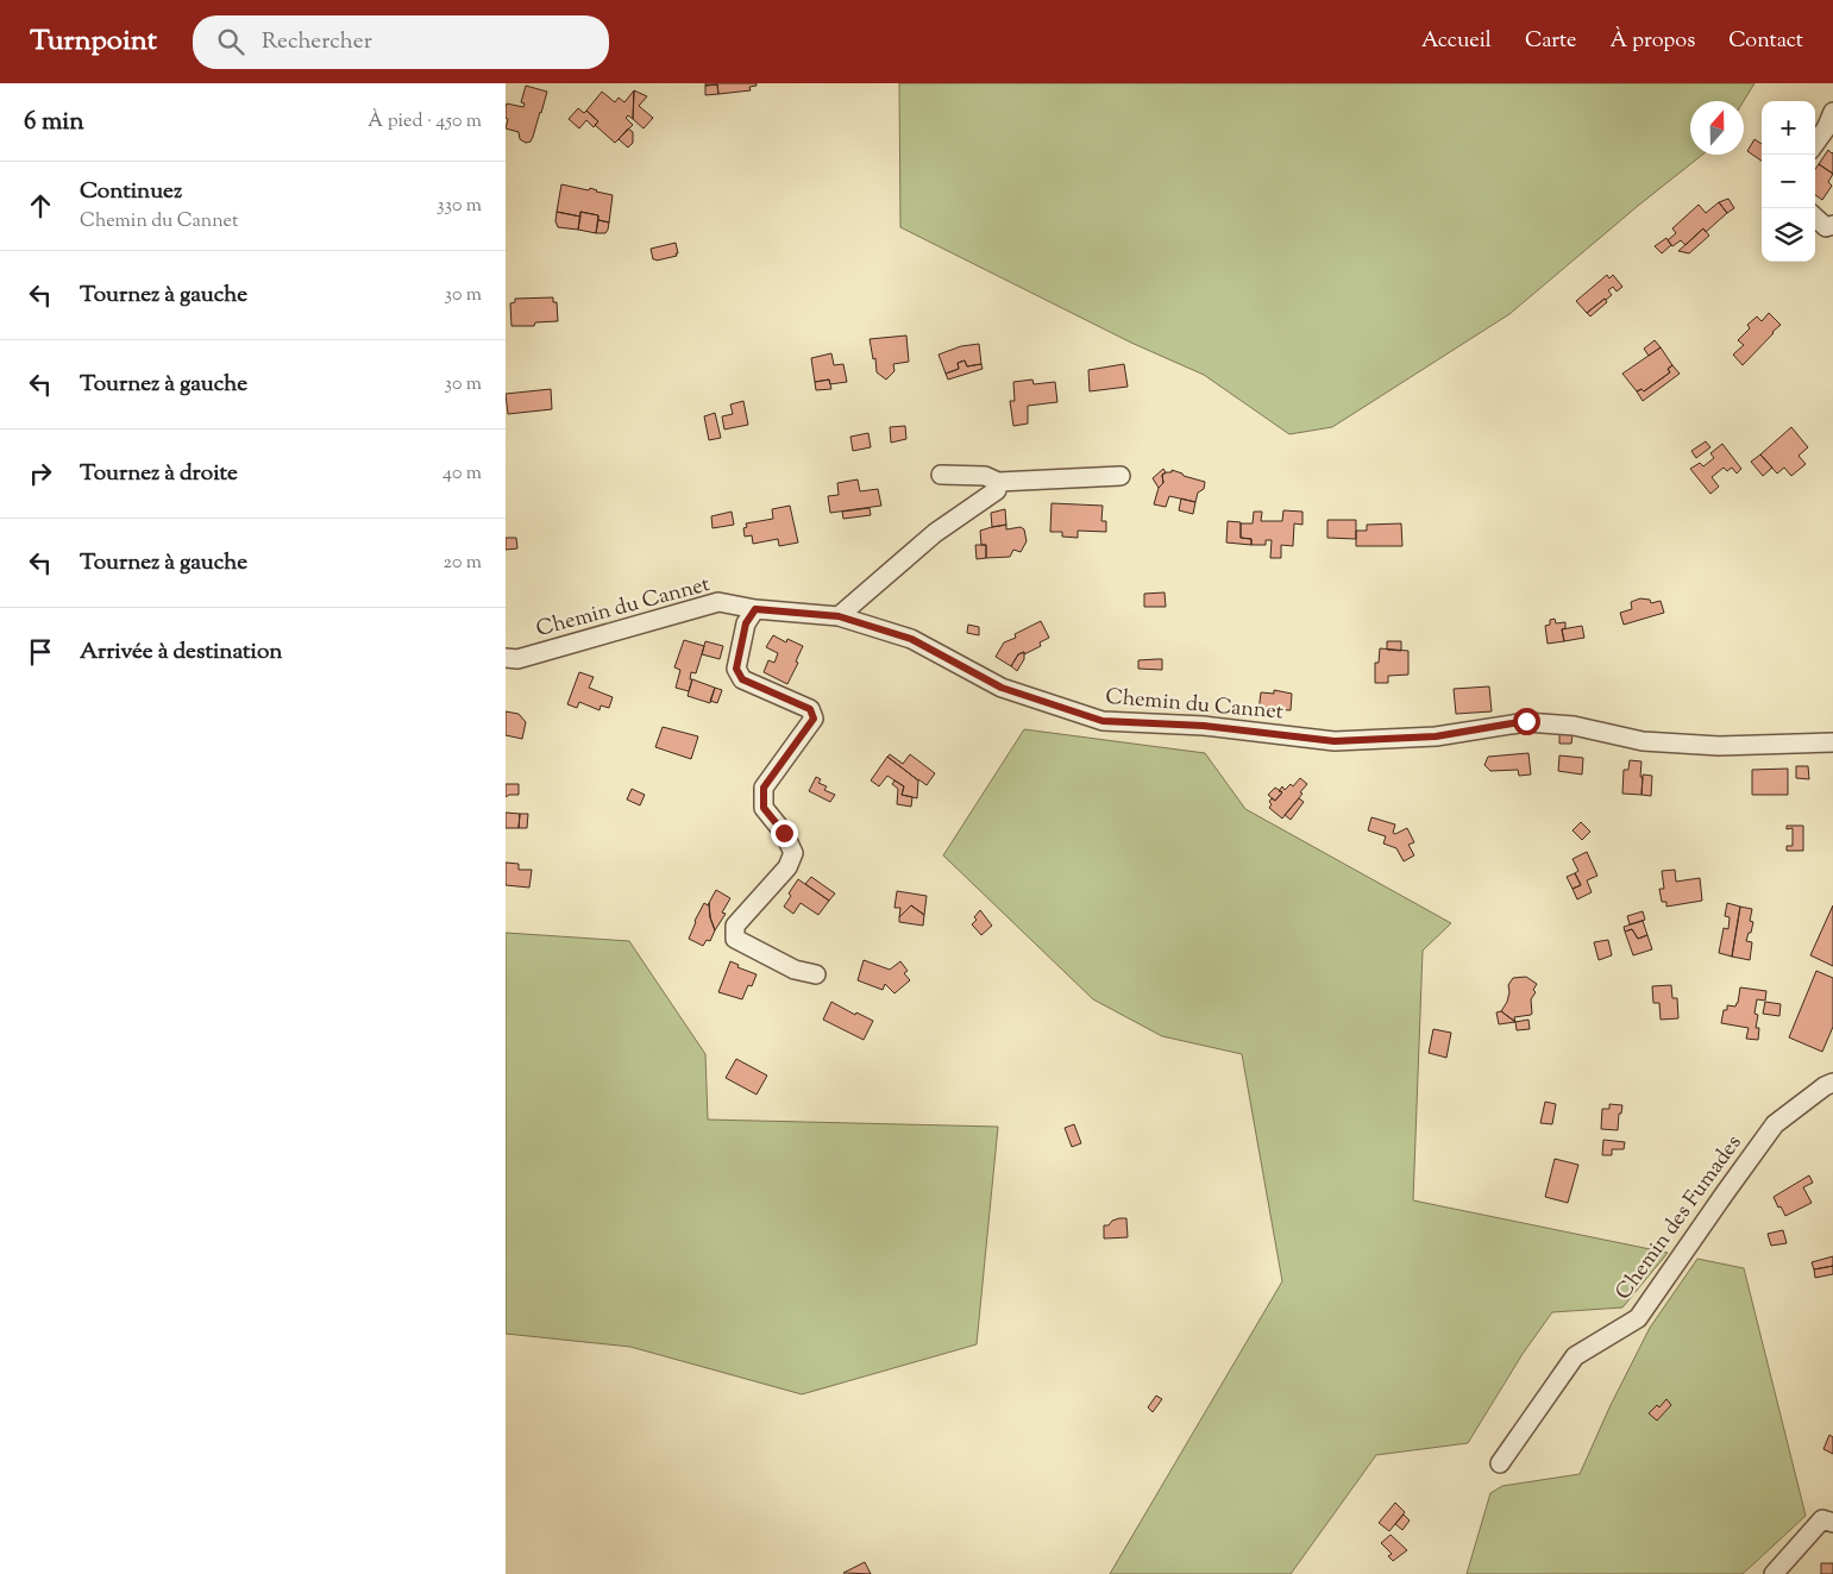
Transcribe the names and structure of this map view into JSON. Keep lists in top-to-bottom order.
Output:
{
  "streets": {
    "street": ["Chemin du Cannet", "Chemin des Fumades"]
  },
  "north": "top",
  "page": {
    "header": "Turnpoint",
    "search": "Rechercher",
    "nav": [
      "Accueil",
      "Carte",
      "À propos",
      "Contact"
    ],
    "heading": ["6 min", "À pied · 450 m"],
    "map_buttons": ["+", "−"],
    "list": [
      ["Continuez", "Chemin du Cannet", "330 m"],
      ["Tournez à gauche", "30 m"],
      ["Tournez à gauche", "30 m"],
      ["Tournez à droite", "40 m"],
      ["Tournez à gauche", "20 m"],
      "Arrivée à destination"
    ]
  }
}
